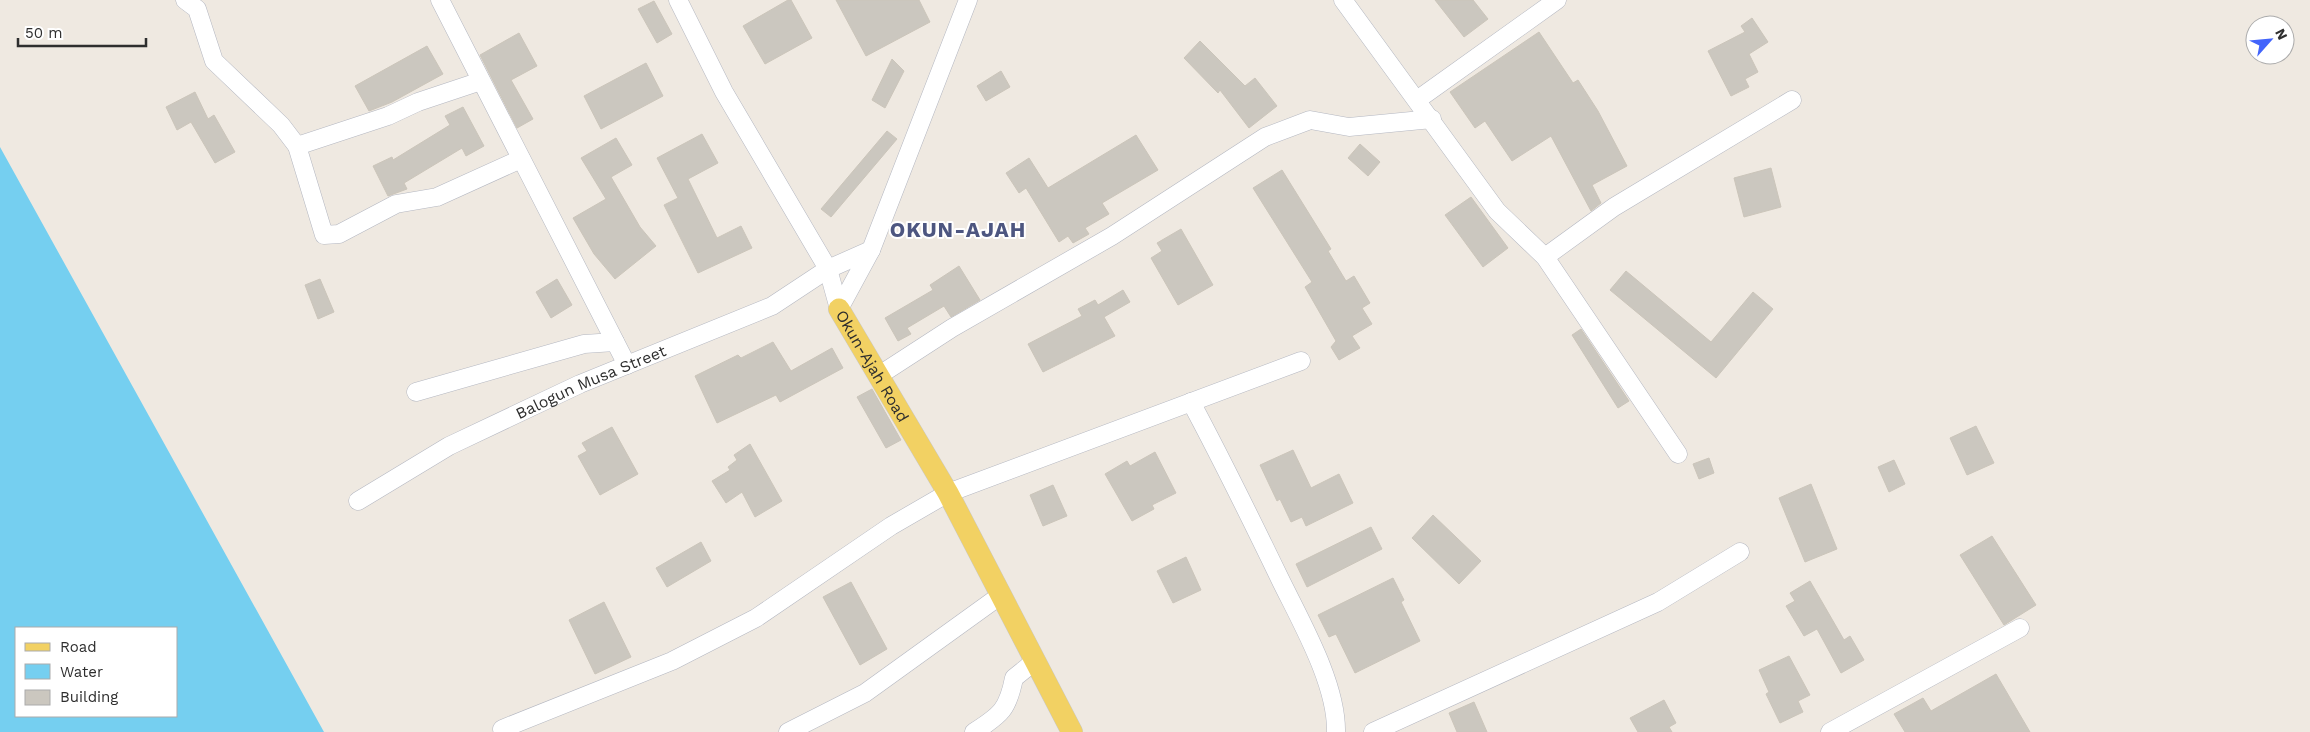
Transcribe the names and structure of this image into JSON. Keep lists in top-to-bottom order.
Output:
{
  "streets": {
    "main road": ["Okun-Ajah Road"],
    "street": ["Balogun Musa Street"]
  },
  "crossings": [
    ["Okun-Ajah Road", "Balogun Musa Street"]
  ],
  "districts": ["OKUN-AJAH"],
  "legend": ["Road", "Water", "Building"],
  "scale_bar": "50 m",
  "north": "top right"
}
